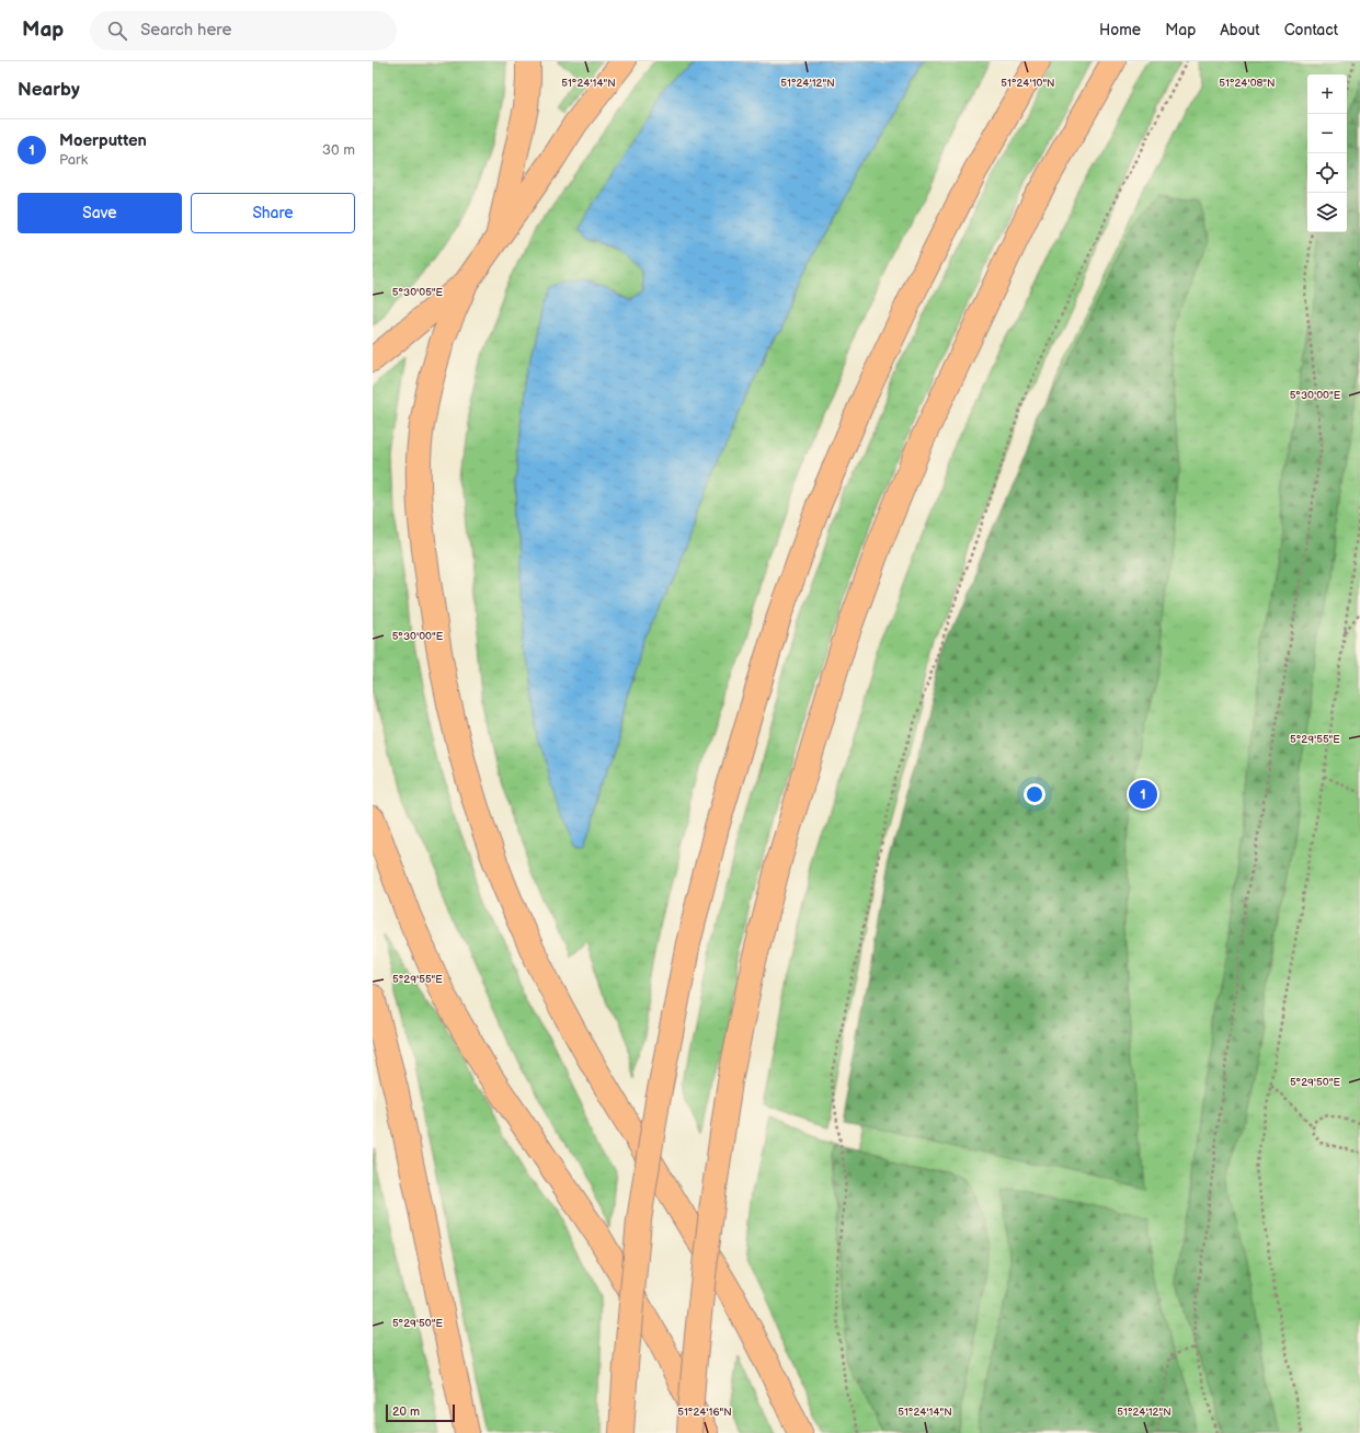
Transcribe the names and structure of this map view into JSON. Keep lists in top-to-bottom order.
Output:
{
  "scale_bar": "20 m",
  "page": {
    "header": "Map",
    "search": "Search here",
    "nav": [
      "Home",
      "Map",
      "About",
      "Contact"
    ],
    "heading": "Nearby",
    "map_buttons": ["+", "−"],
    "list": [
      {
        "mark": "1",
        "name": "Moerputten",
        "note": "Park",
        "value": "30 m"
      }
    ],
    "buttons": ["Save", "Share"],
    "pins": "1",
    "scale": "20 m"
  },
  "coordinates": [
    "51°24'08\"N",
    "51°24'14\"N",
    "51°24'12\"N",
    "51°24'10\"N",
    "5°30'05\"E",
    "5°30'00\"E",
    "5°29'55\"E",
    "5°29'50\"E",
    "51°24'16\"N"
  ]
}
